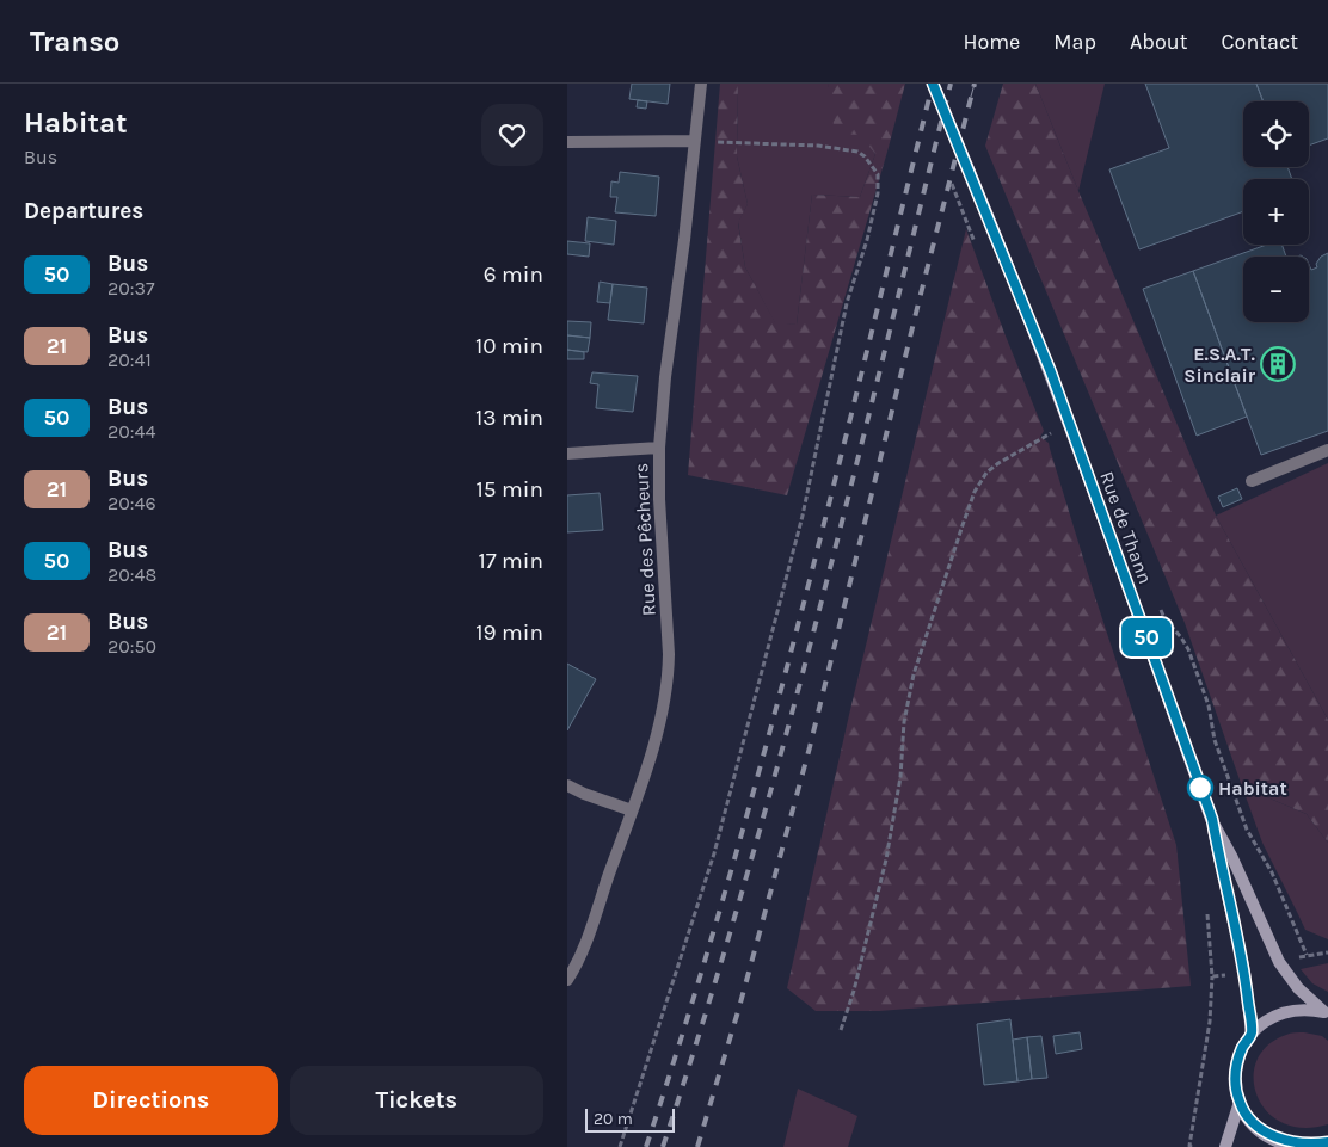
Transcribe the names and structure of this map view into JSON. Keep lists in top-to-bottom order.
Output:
{
  "streets": {
    "main road": ["Rue de Thann"],
    "street": ["Rue des Pêcheurs"]
  },
  "places": {
    "building": ["E.S.A.T. Sinclair"],
    "other": ["Habitat"]
  },
  "lines": ["bus line 50"],
  "scale_bar": "20 m",
  "page": {
    "header": "Transo",
    "nav": [
      "Home",
      "Map",
      "About",
      "Contact"
    ],
    "heading": [
      ["Habitat", "Bus"],
      "Departures"
    ],
    "on_map": "50",
    "map_buttons": ["+", "−"],
    "list": [
      {
        "mark": "50",
        "name": "Bus",
        "note": "20:37",
        "value": "6 min"
      },
      {
        "mark": "21",
        "name": "Bus",
        "note": "20:41",
        "value": "10 min"
      },
      {
        "mark": "50",
        "name": "Bus",
        "note": "20:44",
        "value": "13 min"
      },
      {
        "mark": "21",
        "name": "Bus",
        "note": "20:46",
        "value": "15 min"
      },
      {
        "mark": "50",
        "name": "Bus",
        "note": "20:48",
        "value": "17 min"
      },
      {
        "mark": "21",
        "name": "Bus",
        "note": "20:50",
        "value": "19 min"
      }
    ],
    "buttons": ["Directions", "Tickets"],
    "scale": "20 m"
  }
}
